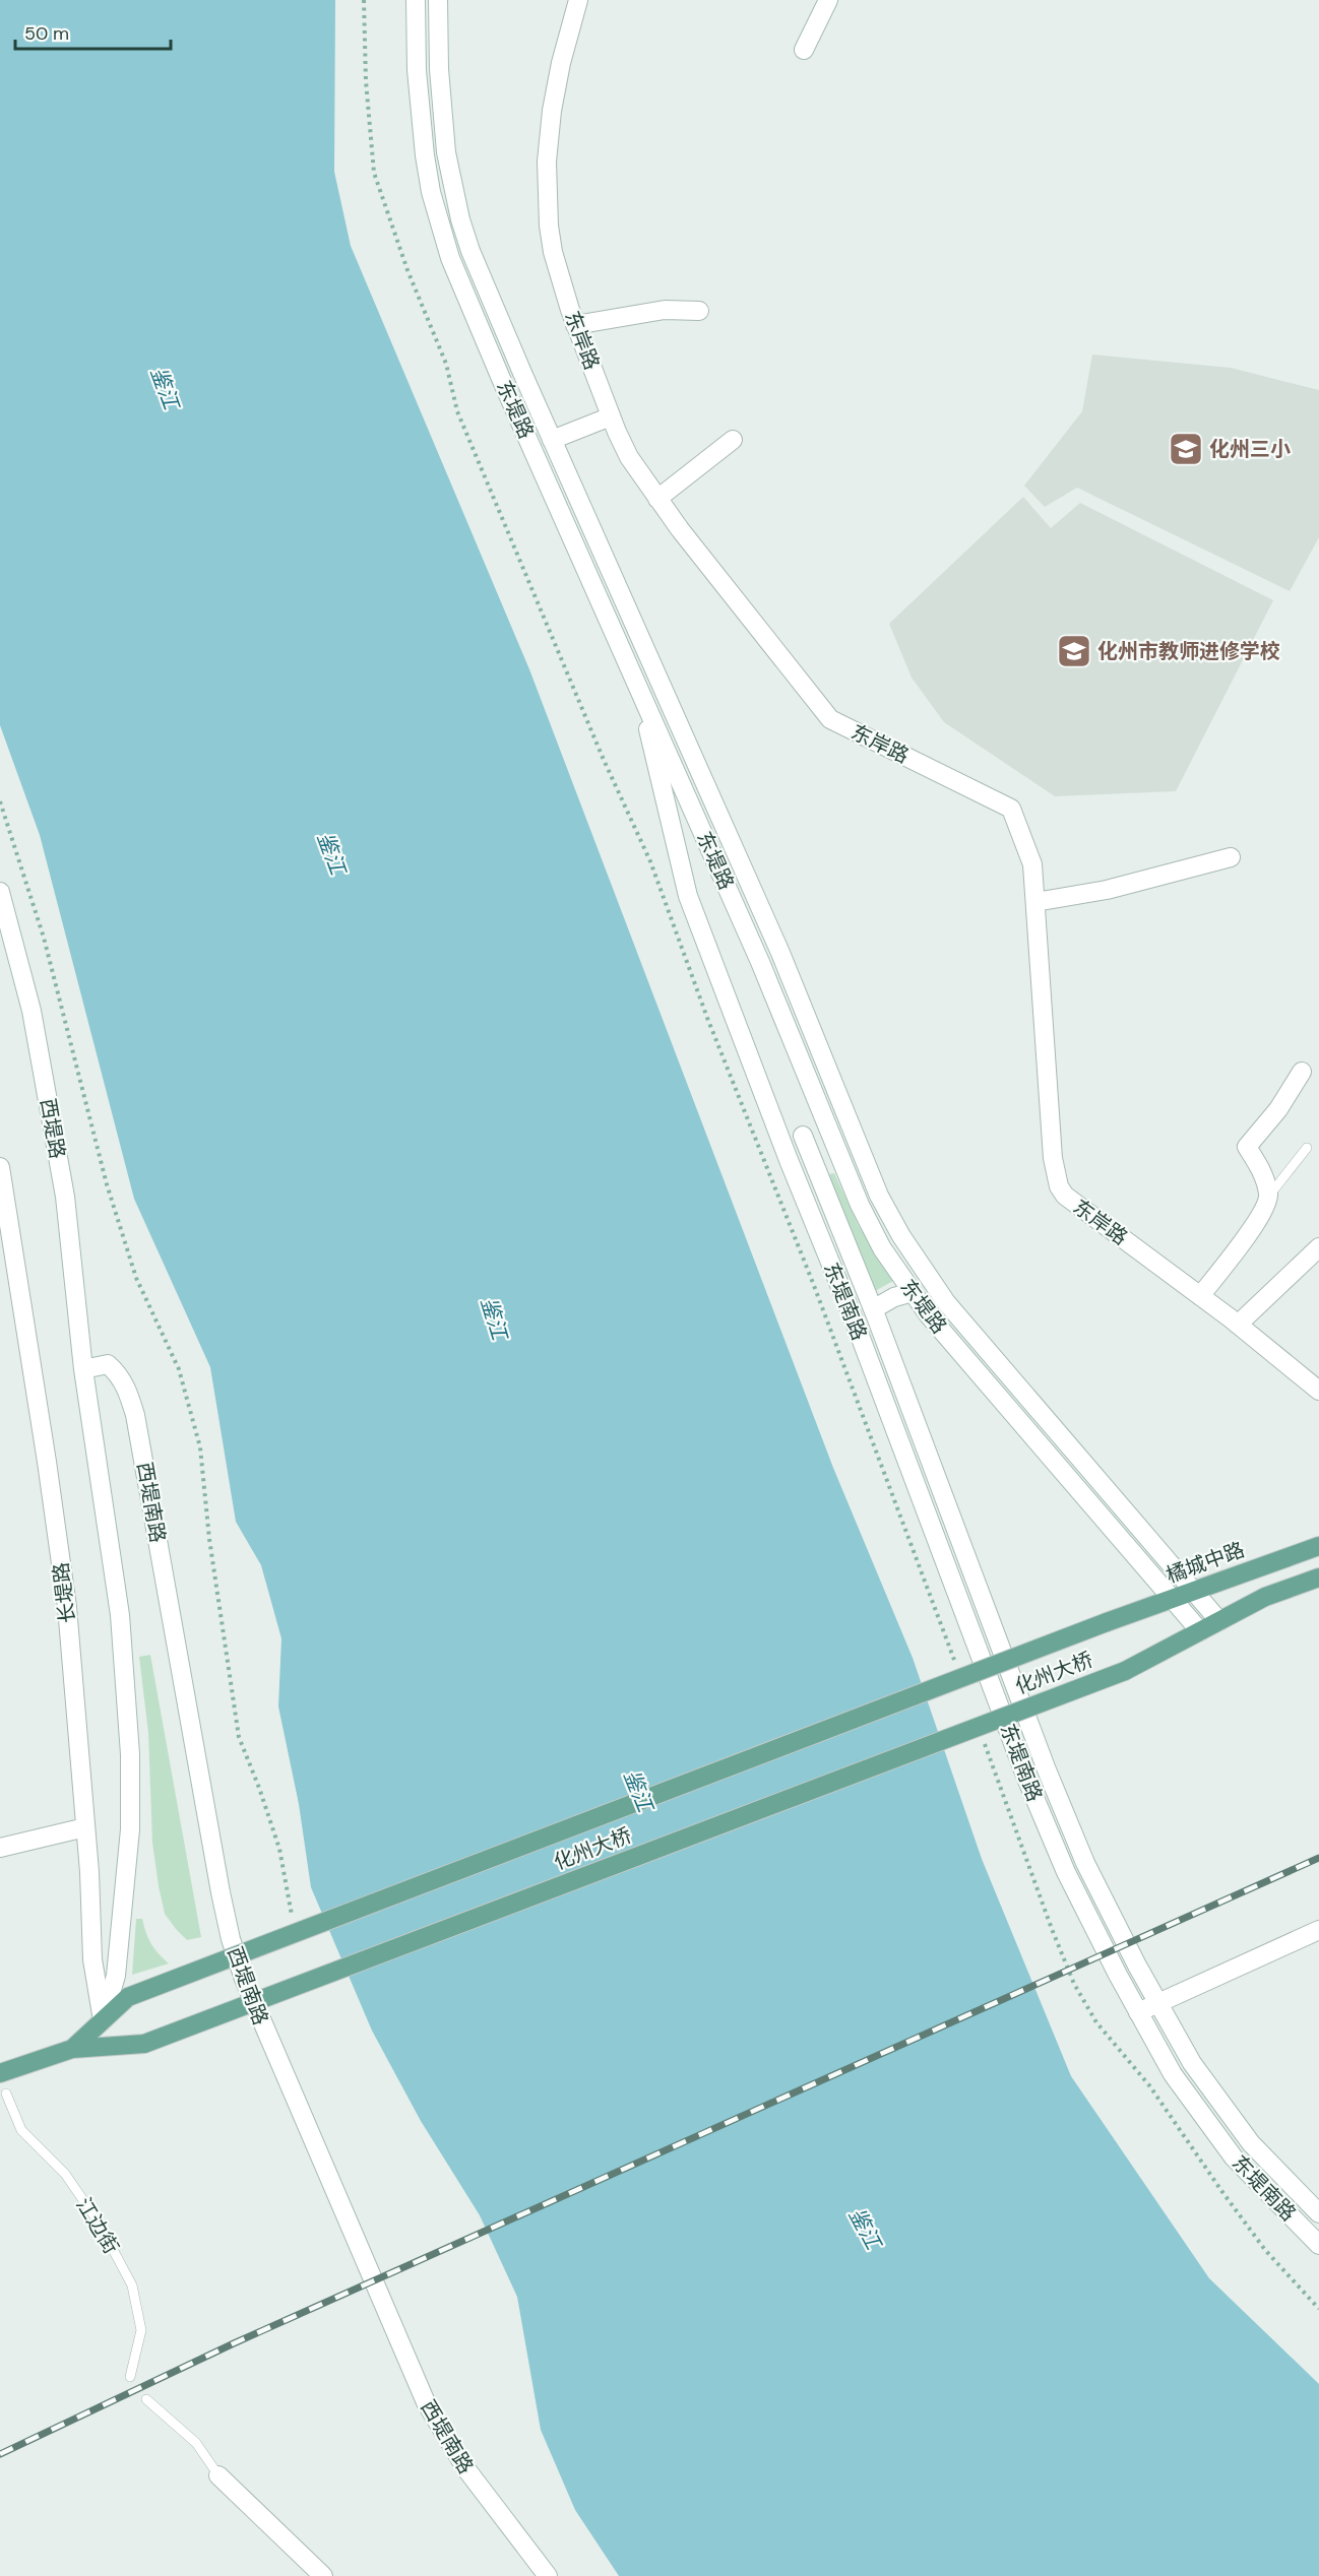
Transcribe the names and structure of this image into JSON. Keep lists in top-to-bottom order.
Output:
{
  "streets": {
    "main road": [
      "东岸路",
      "东堤路",
      "西堤路",
      "东堤南路",
      "西堤南路",
      "橘城中路",
      "长堤路",
      "化州大桥"
    ],
    "lane": ["江边街"]
  },
  "crossings": [
    ["东堤路", "东堤南路"],
    ["东堤路", "橘城中路"],
    ["东堤路", "化州大桥"],
    ["西堤路", "西堤南路"],
    ["西堤路", "长堤路"],
    ["西堤路", "化州大桥"],
    ["橘城中路", "化州大桥"],
    ["长堤路", "化州大桥"]
  ],
  "water": ["鉴江"],
  "places": {
    "school or university": ["化州三小", "化州市教师进修学校"]
  },
  "scale_bar": "50 m"
}
